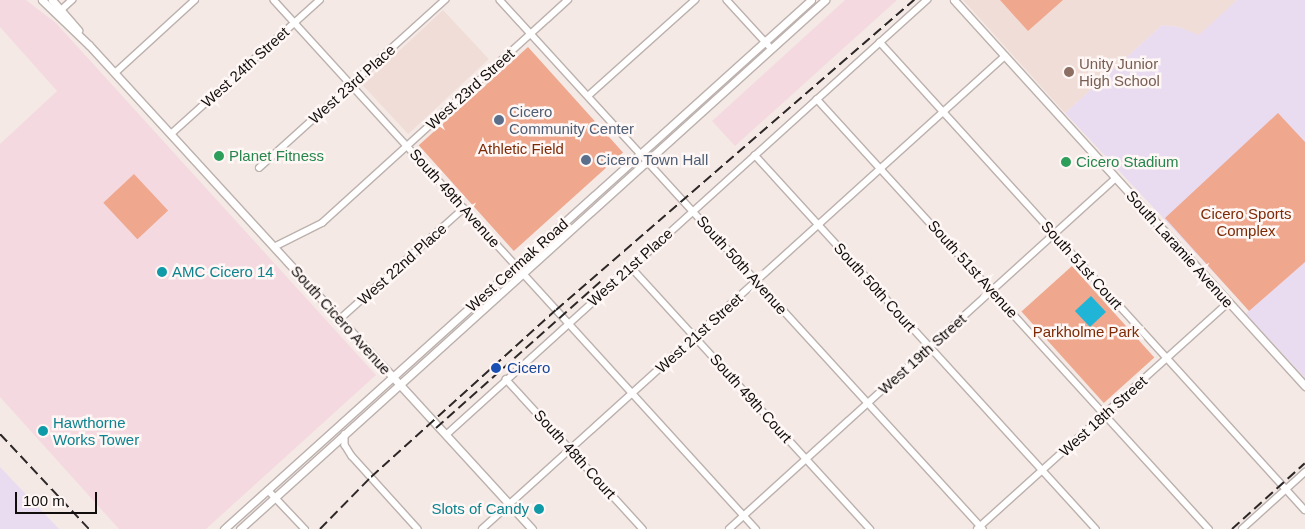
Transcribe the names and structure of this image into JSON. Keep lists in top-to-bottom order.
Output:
{
  "streets": {
    "main road": ["South Laramie Avenue", "West Cermak Road", "South Cicero Avenue"],
    "street": [
      "West 24th Street",
      "West 23rd Place",
      "West 23rd Street",
      "South 49th Avenue",
      "West 22nd Place",
      "South 50th Avenue",
      "South 51st Court",
      "West 21st Place",
      "South 51st Avenue",
      "South 50th Court",
      "West 21st Street",
      "West 19th Street",
      "South 49th Court",
      "West 18th Street",
      "South 48th Court"
    ]
  },
  "crossings": [
    ["West 24th Street", "South 49th Avenue"],
    ["West 24th Street", "South Cicero Avenue"],
    ["West 23rd Place", "South 49th Avenue"],
    ["West 23rd Street", "South 49th Avenue"],
    ["West 23rd Street", "South 50th Avenue"],
    ["West 23rd Street", "South Cicero Avenue"],
    ["South 49th Avenue", "West 22nd Place"],
    ["South 49th Avenue", "West Cermak Road"],
    ["South 49th Avenue", "West 21st Place"],
    ["South 49th Avenue", "West 21st Street"],
    ["South 49th Avenue", "West 19th Street"],
    ["South Laramie Avenue", "West 21st Street"],
    ["South Laramie Avenue", "West 19th Street"],
    ["South Laramie Avenue", "West 18th Street"],
    ["West 22nd Place", "South Cicero Avenue"],
    ["West Cermak Road", "South 50th Avenue"],
    ["West Cermak Road", "South Cicero Avenue"],
    ["South 50th Avenue", "West 21st Place"],
    ["South 50th Avenue", "West 21st Street"],
    ["South 50th Avenue", "West 19th Street"],
    ["South 50th Avenue", "West 18th Street"],
    ["South 51st Court", "West 21st Place"],
    ["South 51st Court", "West 21st Street"],
    ["South 51st Court", "West 19th Street"],
    ["South 51st Court", "West 18th Street"],
    ["West 21st Place", "South 51st Avenue"],
    ["West 21st Place", "South 50th Court"],
    ["West 21st Place", "South Cicero Avenue"],
    ["West 21st Place", "South 49th Court"],
    ["West 21st Place", "South 48th Court"],
    ["South 51st Avenue", "West 21st Street"],
    ["South 51st Avenue", "West 19th Street"],
    ["South 51st Avenue", "West 18th Street"],
    ["South 50th Court", "West 21st Street"],
    ["South 50th Court", "West 19th Street"],
    ["South 50th Court", "West 18th Street"],
    ["South Cicero Avenue", "West 21st Street"],
    ["West 21st Street", "South 49th Court"],
    ["West 21st Street", "South 48th Court"],
    ["West 19th Street", "South 49th Court"]
  ],
  "parks": ["Athletic Field", "Cicero Sports Complex", "Parkholme Park"],
  "places": [
    "Unity Junior High School",
    "Cicero Community Center",
    "Planet Fitness",
    "Cicero Town Hall",
    "Cicero Stadium",
    "AMC Cicero 14",
    "Cicero",
    "Hawthorne Works Tower",
    "Slots of Candy"
  ],
  "scale_bar": "100 m"
}
